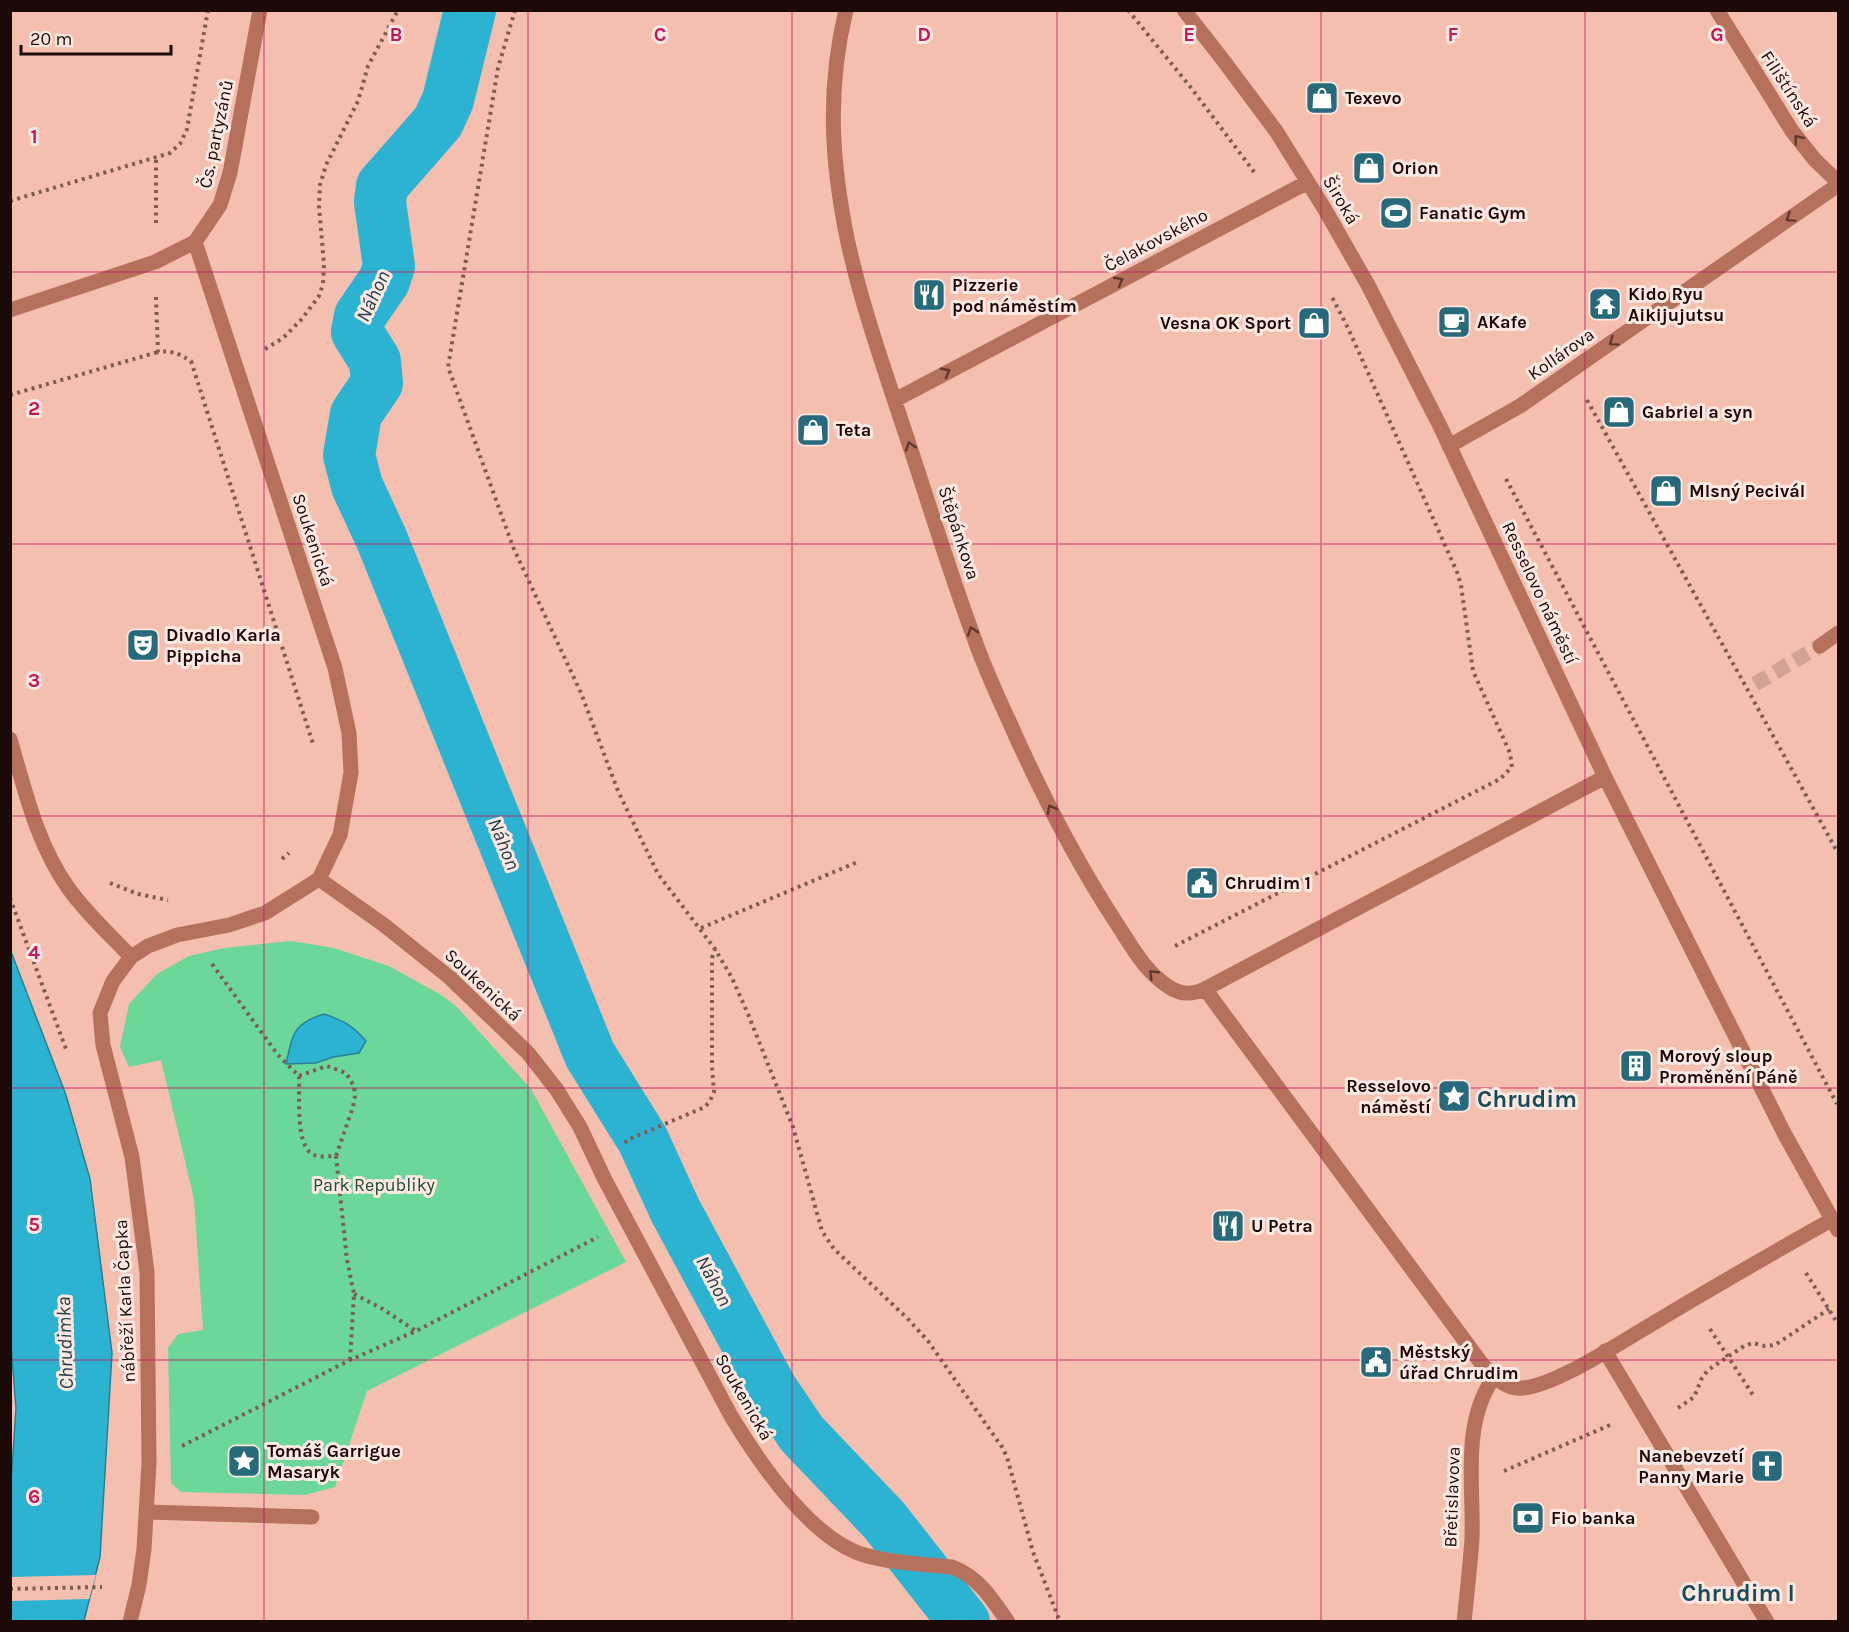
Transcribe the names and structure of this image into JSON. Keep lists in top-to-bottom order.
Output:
{
  "streets": {
    "street": [
      "Filištínská",
      "Čs. partyzánů",
      "Široká",
      "Čelakovského",
      "Kollárova",
      "Štěpánkova",
      "Soukenická",
      "Resselovo náměstí",
      "nábřeží Karla Čapka",
      "Břetislavova"
    ]
  },
  "crossings": [
    ["Filištínská", "Kollárova"],
    ["Čs. partyzánů", "Soukenická"],
    ["Široká", "Čelakovského"],
    ["Široká", "Resselovo náměstí"],
    ["Čelakovského", "Štěpánkova"],
    ["Kollárova", "Resselovo náměstí"],
    ["Štěpánkova", "Resselovo náměstí"],
    ["Soukenická", "nábřeží Karla Čapka"],
    ["Resselovo náměstí", "Břetislavova"]
  ],
  "one_way": [
    "Filištínská",
    "Čelakovského",
    "Kollárova",
    "Štěpánkova"
  ],
  "districts": ["Chrudim", "Chrudim I"],
  "water": ["Náhon", "Chrudimka"],
  "parks": ["Park Republiky"],
  "places": {
    "shop": [
      "Texevo",
      "Orion",
      "Vesna OK Sport",
      "Gabriel a syn",
      "Teta",
      "Mlsný Pecivál"
    ],
    "sports": ["Fanatic Gym"],
    "restaurant": ["Pizzerie pod náměstím", "U Petra"],
    "temple": ["Kido Ryu Aikijujutsu"],
    "cafe": ["AKafe"],
    "theatre": ["Divadlo Karla Pippicha"],
    "public building": ["Chrudim 1", "Městský úřad Chrudim"],
    "building": ["Morový sloup Proměnění Páně"],
    "place": ["Resselovo náměstí", "Tomáš Garrigue Masaryk"],
    "church": ["Nanebevzetí Panny Marie"],
    "bank": ["Fio banka"]
  },
  "scale_bar": "20 m",
  "grid": {
    "columns": [
      "B",
      "C",
      "D",
      "E",
      "F",
      "G"
    ],
    "rows": [
      "1",
      "2",
      "3",
      "4",
      "5",
      "6"
    ]
  }
}
